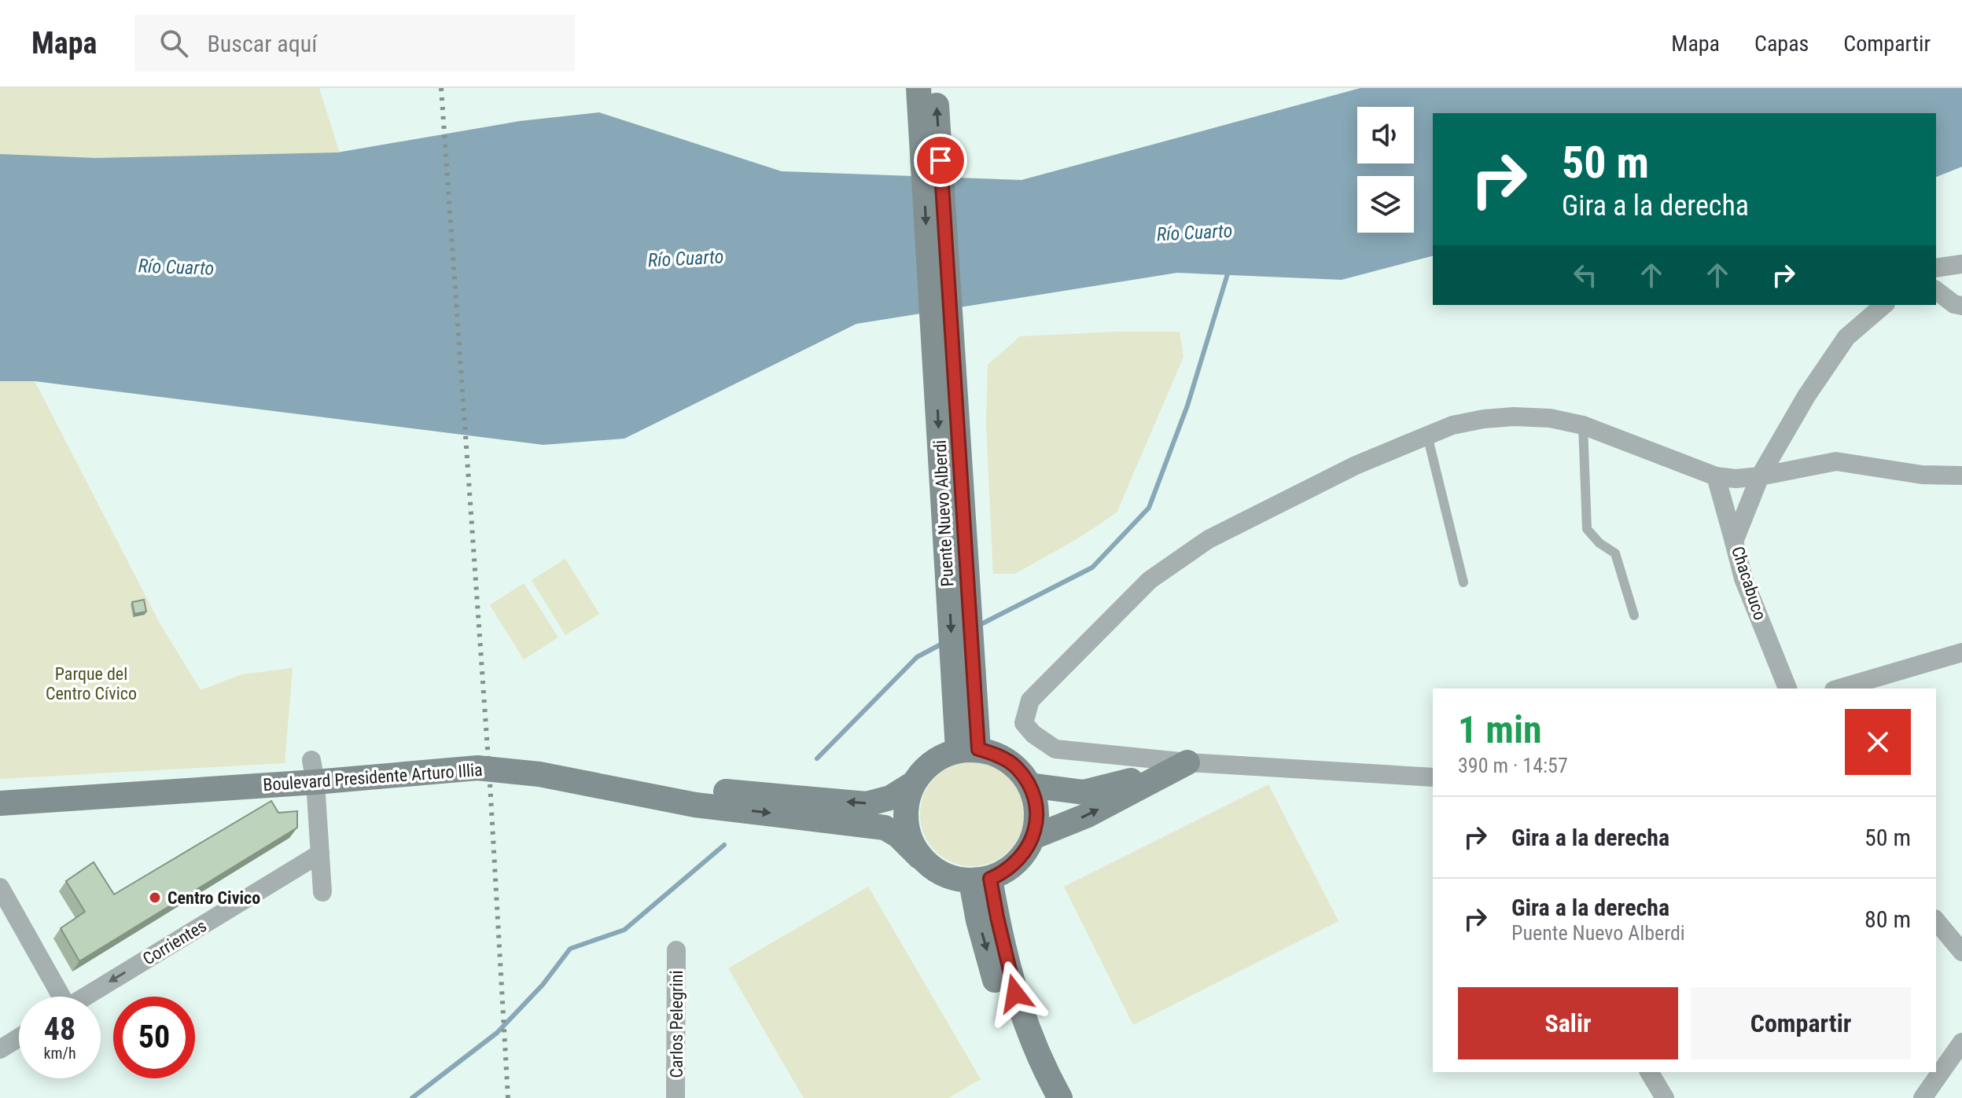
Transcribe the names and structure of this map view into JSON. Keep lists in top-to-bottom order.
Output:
{
  "streets": {
    "main road": ["Puente Nuevo Alberdi", "Boulevard Presidente Arturo Illia"],
    "street": ["Chacabuco", "Corrientes", "Carlos Pelegrini"]
  },
  "crossings": [
    ["Puente Nuevo Alberdi", "Boulevard Presidente Arturo Illia"]
  ],
  "one_way": ["Corrientes"],
  "water": ["Río Cuarto"],
  "parks": ["Parque del Centro Cívico"],
  "places": ["Centro Civico"],
  "page": {
    "header": "Mapa",
    "search": "Buscar aquí",
    "nav": ["Mapa", "Capas", "Compartir"],
    "turn": ["50 m", "Gira a la derecha"],
    "heading": ["1 min", "390 m · 14:57"],
    "list": [
      {
        "name": "Gira a la derecha",
        "value": "50 m"
      },
      {
        "name": "Gira a la derecha",
        "note": "Puente Nuevo Alberdi",
        "value": "80 m"
      }
    ],
    "buttons": ["Salir", "Compartir"],
    "speed": "48 km/h",
    "limit": "50"
  }
}
